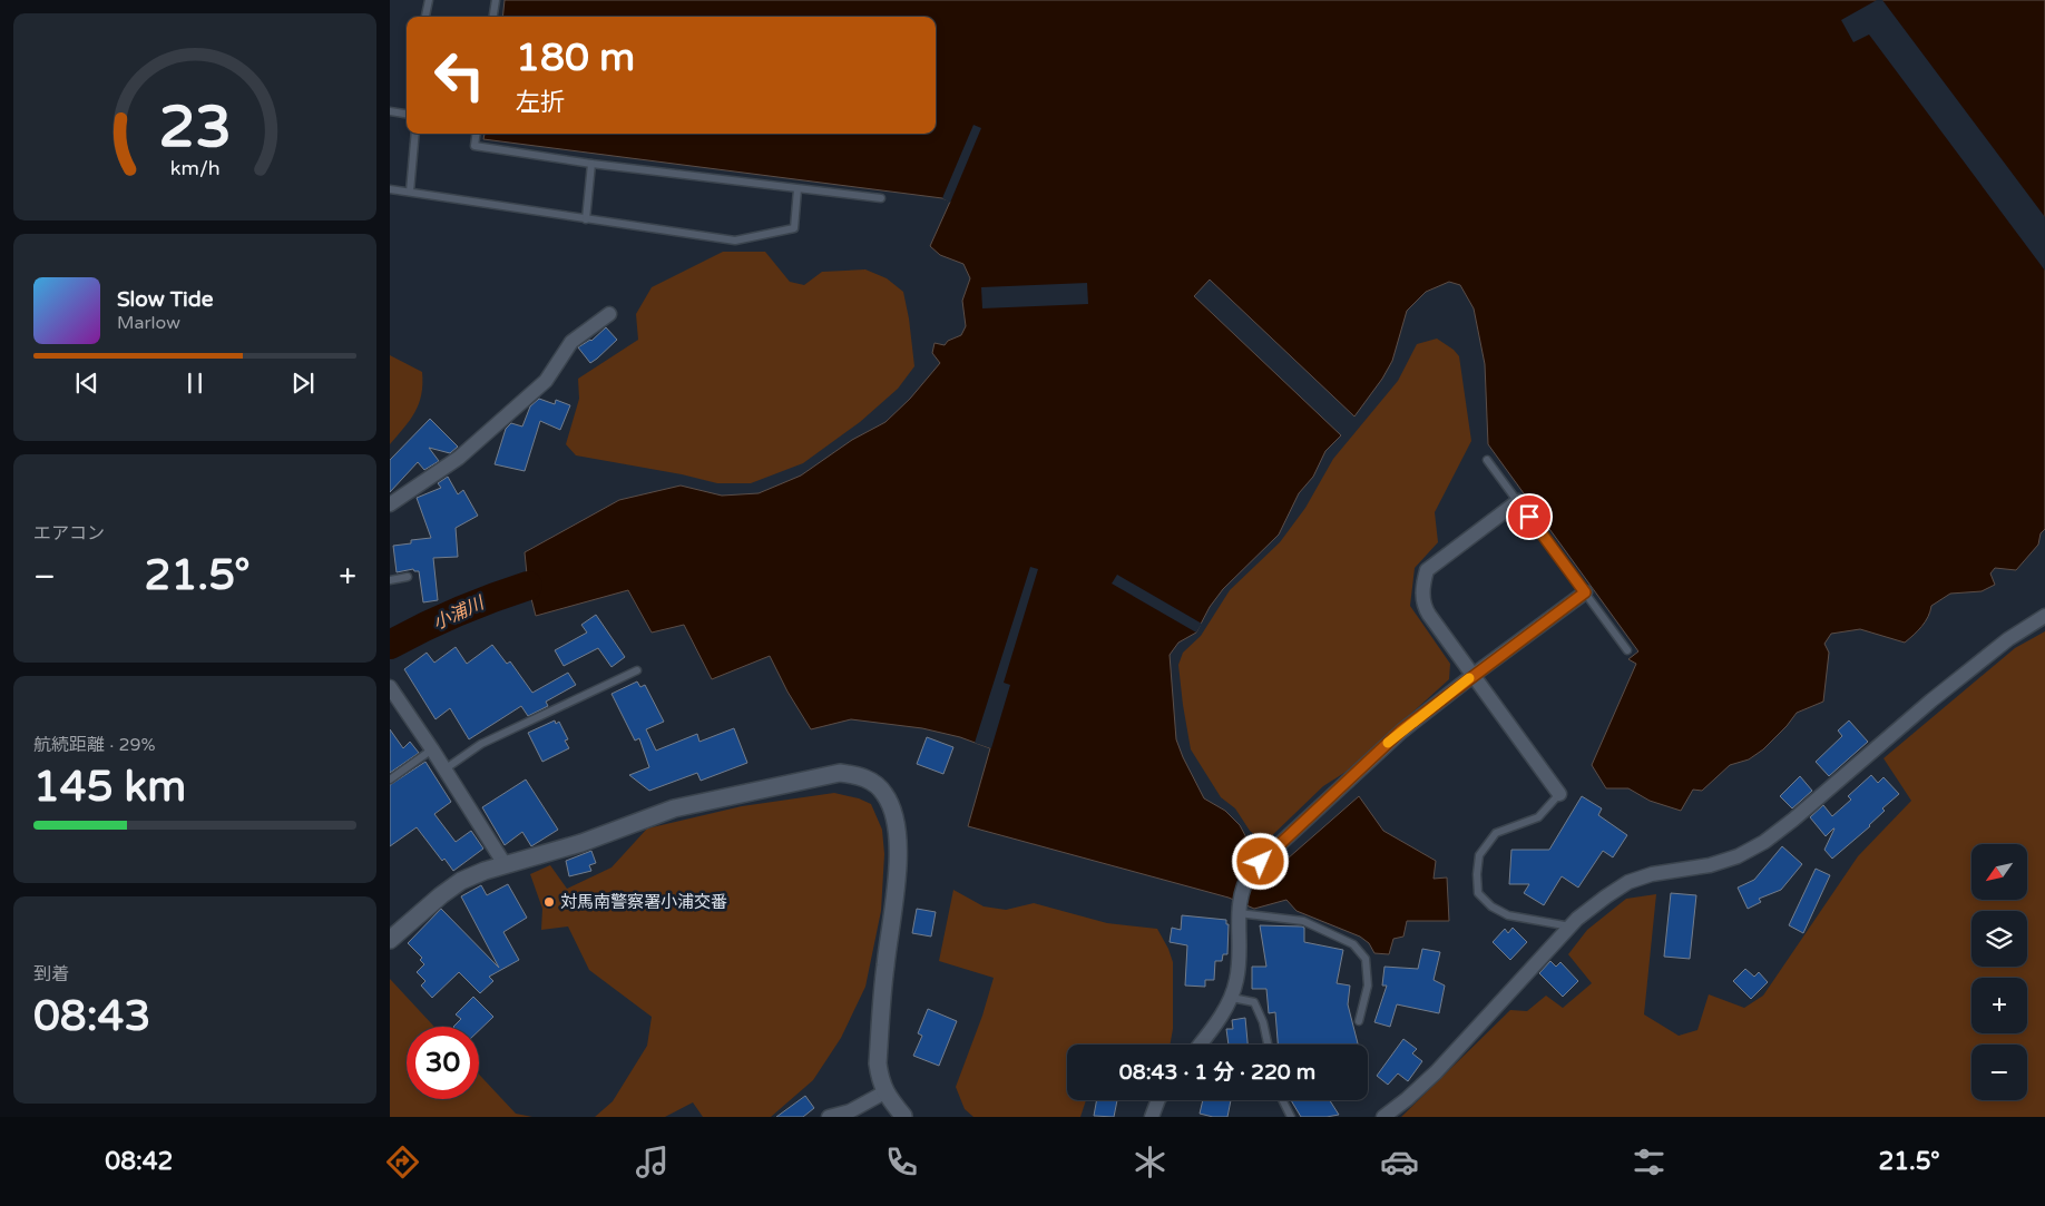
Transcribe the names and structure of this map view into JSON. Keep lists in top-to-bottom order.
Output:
{
  "water": ["小浦川"],
  "places": ["対馬南警察署小浦交番"],
  "north": "bottom left",
  "page": {
    "turn": ["180 m", "左折"],
    "song": ["Slow Tide", "Marlow"],
    "tile": [
      "エアコン",
      ["航続距離 · 29%", "145 km"],
      ["到着", "08:43"]
    ],
    "heat": ["−", "21.5°", "+"],
    "map_buttons": ["+", "−"],
    "limit": "30",
    "trip": "08:43 · 1 分 · 220 m",
    "tabs": ["08:42", "21.5°"],
    "gauge": ["23", "km/h"]
  }
}
